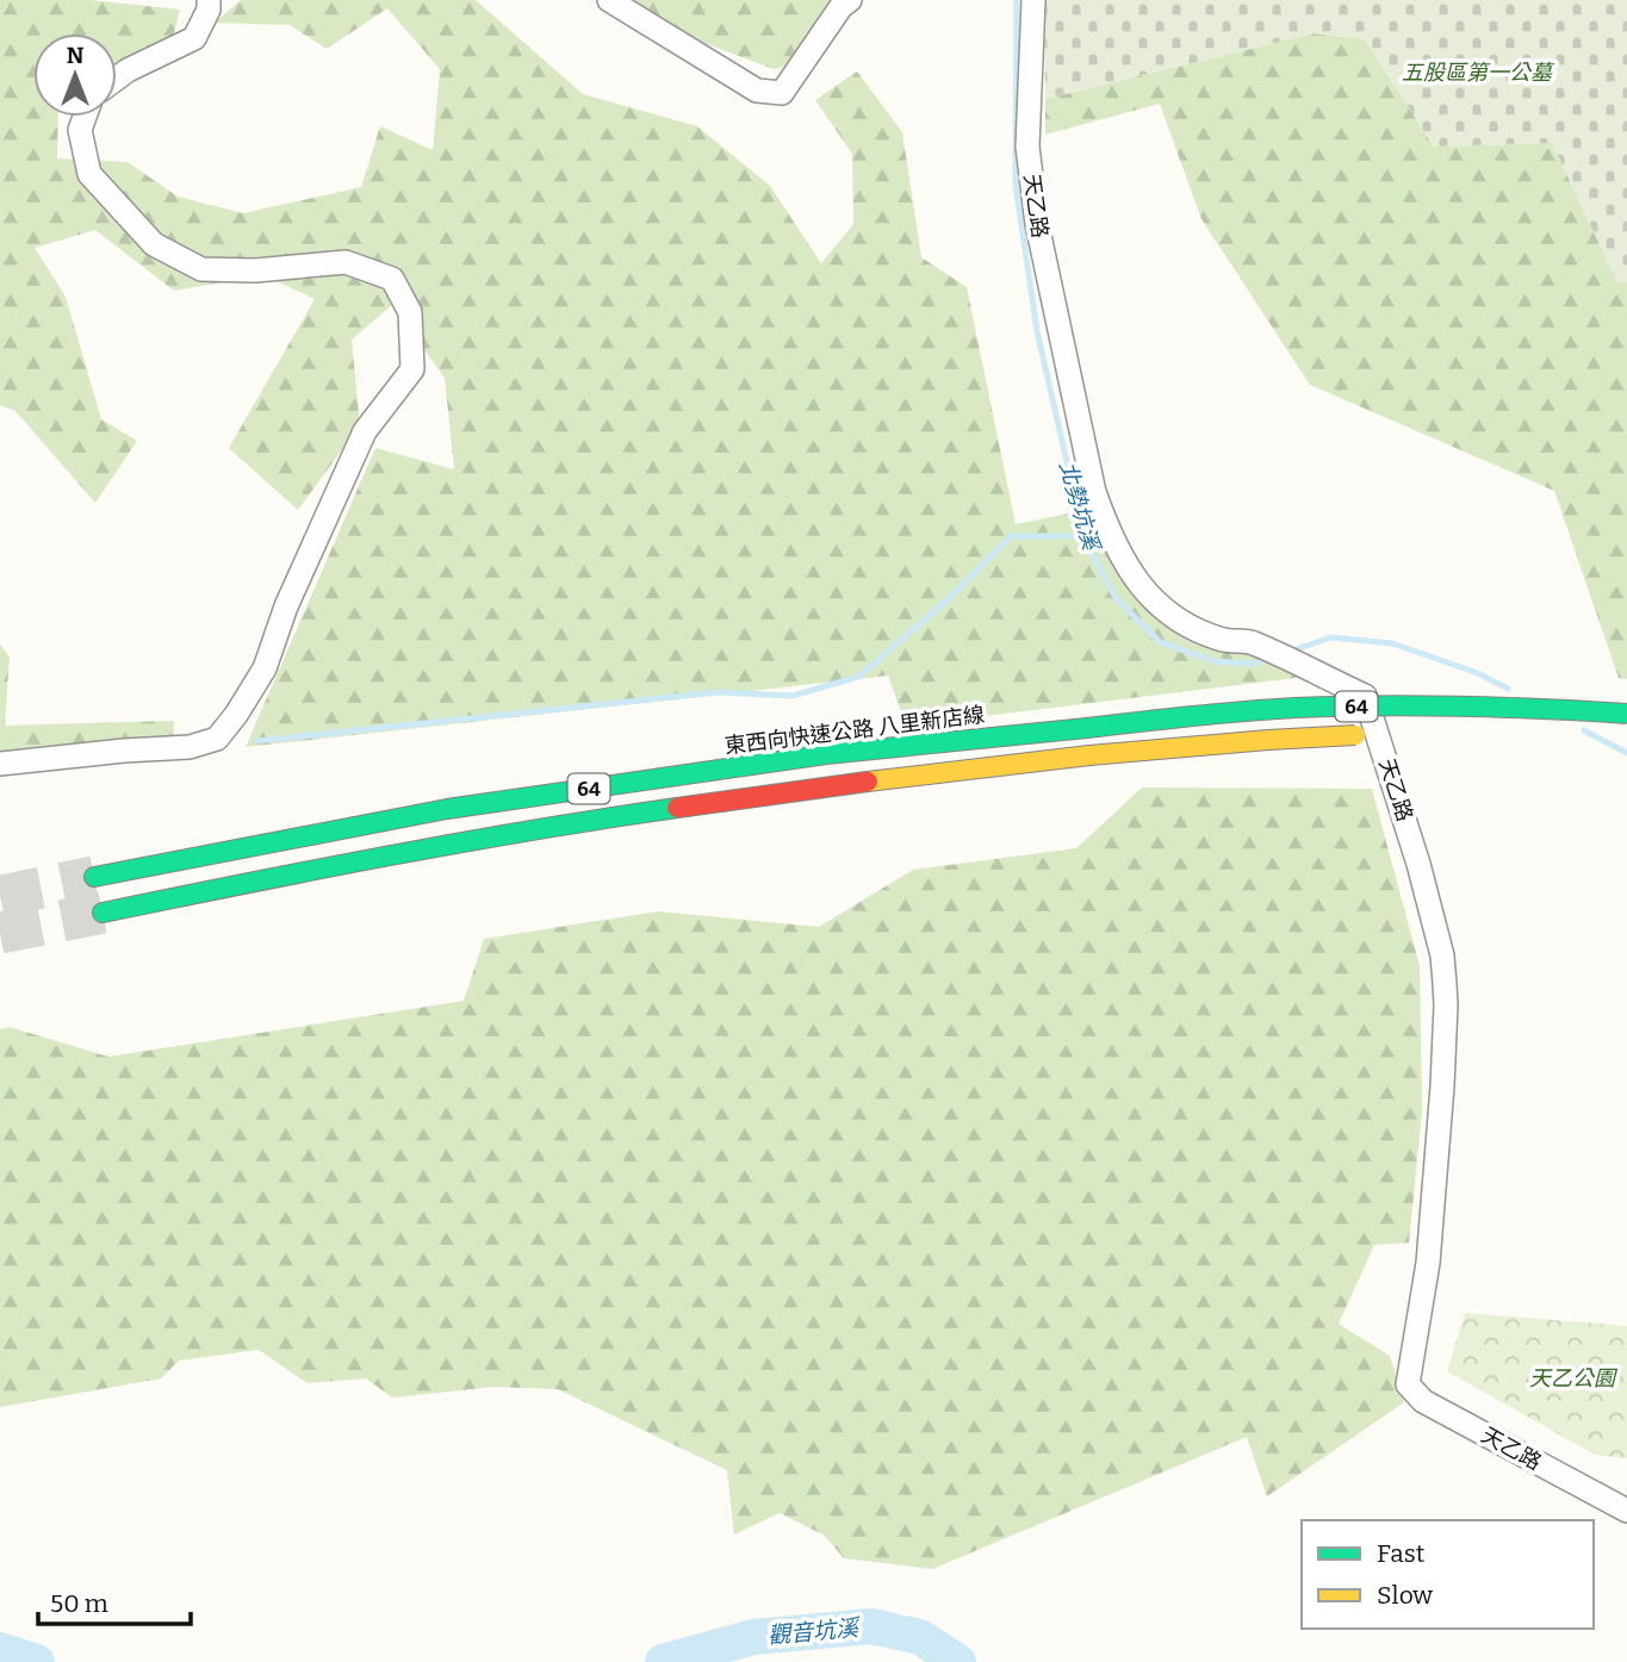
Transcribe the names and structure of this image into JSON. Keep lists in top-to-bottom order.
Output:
{
  "streets": {
    "highway": ["64", "東西向快速公路 八里新店線"],
    "street": ["天乙路"]
  },
  "water": ["北勢坑溪", "觀音坑溪"],
  "parks": ["五股區第一公墓", "天乙公園"],
  "legend": ["Fast", "Slow"],
  "scale_bar": "50 m",
  "north": "top"
}
